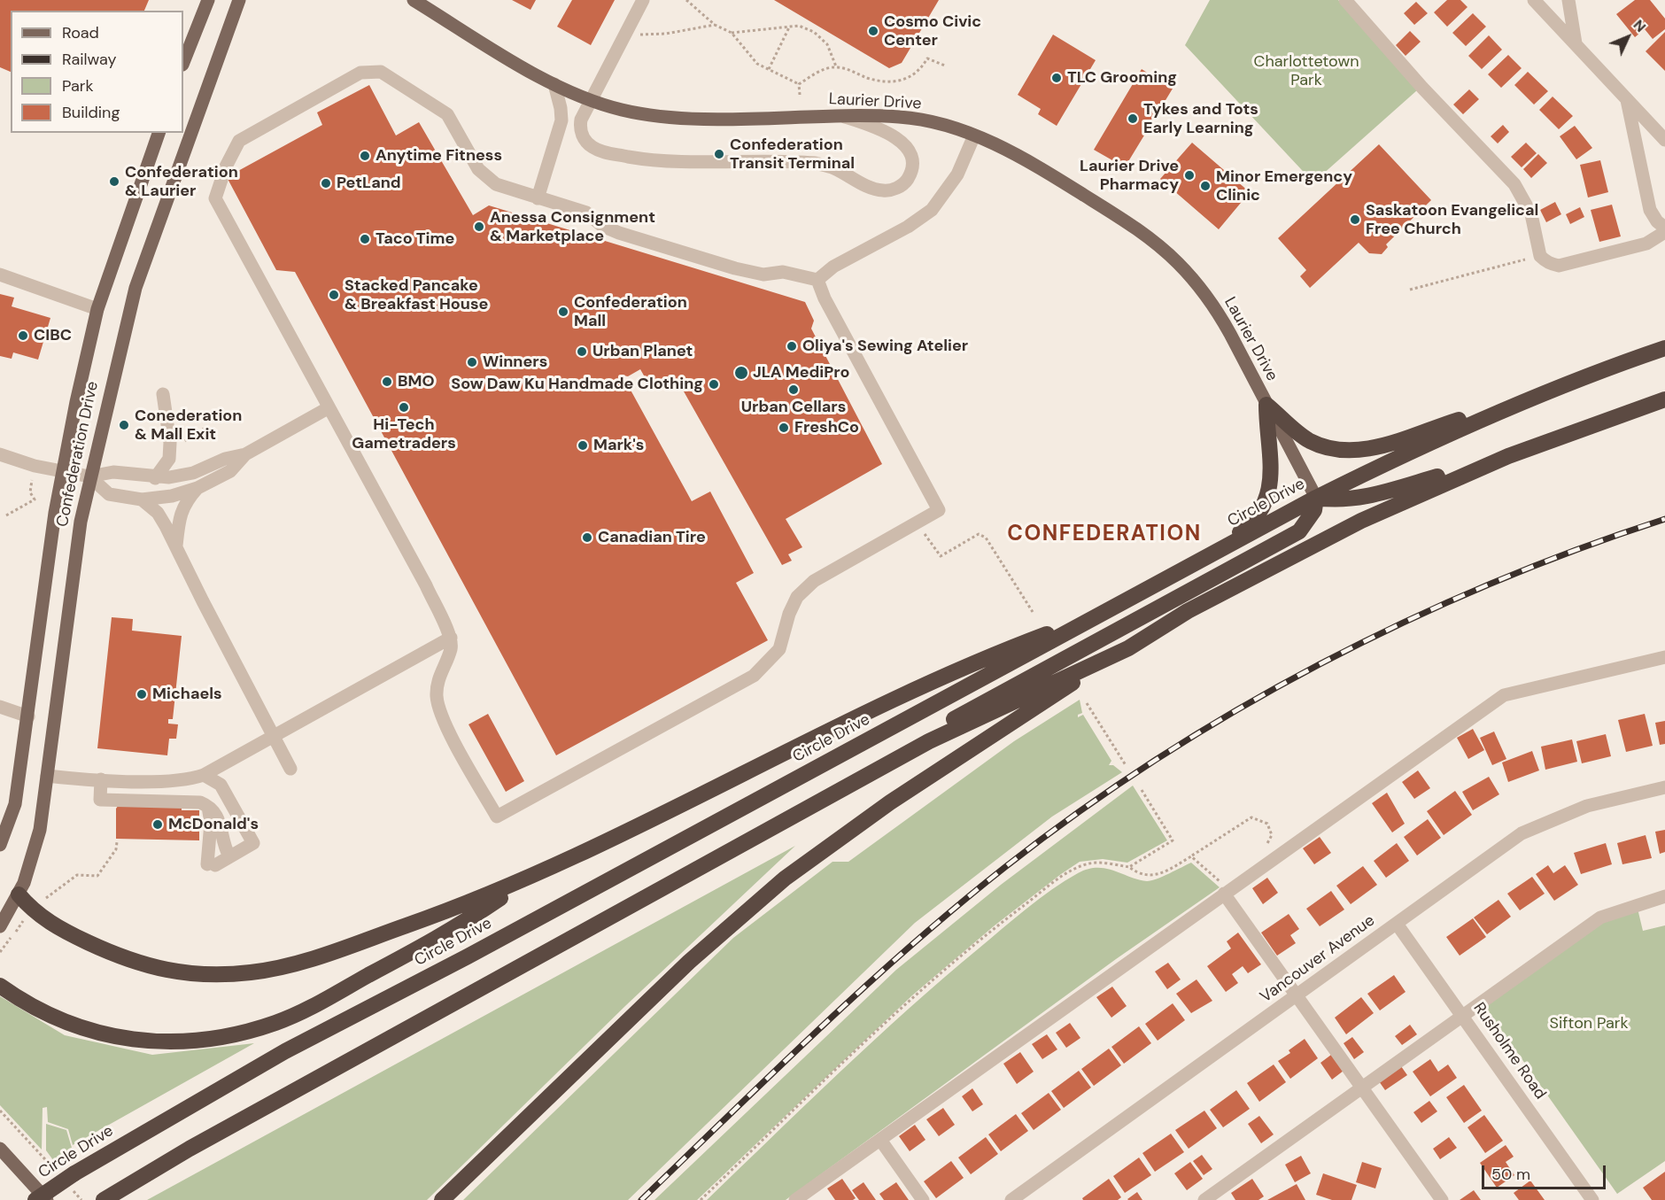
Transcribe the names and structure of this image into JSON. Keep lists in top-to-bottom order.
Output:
{
  "streets": {
    "highway": ["Circle Drive"],
    "main road": ["Laurier Drive", "Confederation Drive"],
    "street": ["Vancouver Avenue", "Rusholme Road"]
  },
  "crossings": [
    ["Laurier Drive", "Circle Drive"],
    ["Vancouver Avenue", "Rusholme Road"]
  ],
  "districts": ["CONFEDERATION"],
  "parks": ["Charlottetown Park", "Sifton Park"],
  "places": [
    "Cosmo Civic Center",
    "TLC Grooming",
    "Tykes and Tots Early Learning",
    "Confederation Transit Terminal",
    "Anytime Fitness",
    "Laurier Drive Pharmacy",
    "Confederation & Laurier",
    "PetLand",
    "Minor Emergency Clinic",
    "Saskatoon Evangelical Free Church",
    "Anessa Consignment & Marketplace",
    "Taco Time",
    "Stacked Pancake & Breakfast House",
    "Confederation Mall",
    "CIBC",
    "Oliya's Sewing Atelier",
    "Urban Planet",
    "Winners",
    "JLA MediPro",
    "BMO",
    "Sow Daw Ku Handmade Clothing",
    "Urban Cellars",
    "Hi-Tech Gametraders",
    "Conederation & Mall Exit",
    "FreshCo",
    "Mark's",
    "Canadian Tire",
    "Michaels",
    "McDonald's"
  ],
  "legend": [
    "Road",
    "Railway",
    "Park",
    "Building"
  ],
  "scale_bar": "50 m",
  "north": "top right"
}
